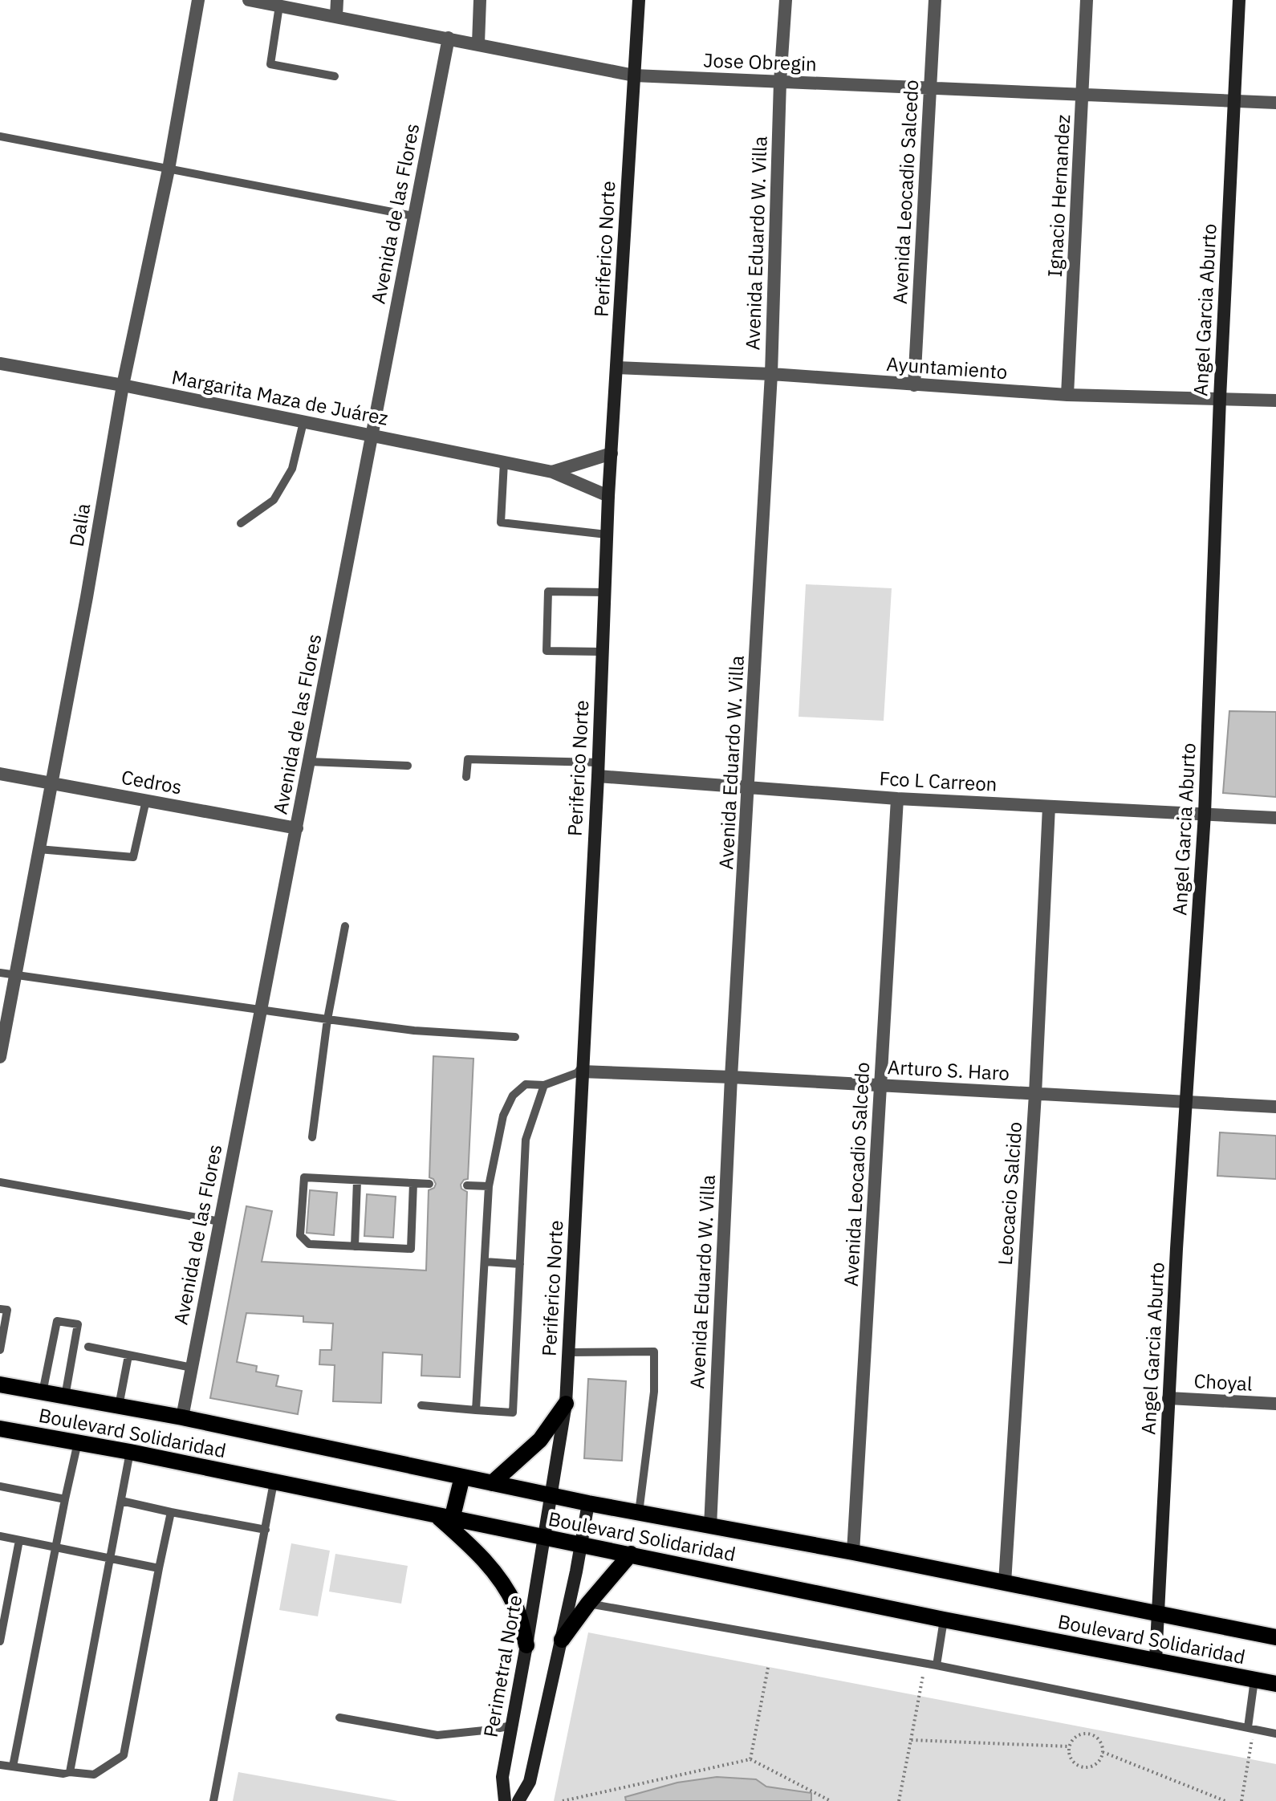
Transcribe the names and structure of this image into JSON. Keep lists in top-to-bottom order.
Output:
{
  "streets": {
    "main road": ["Boulevard Solidaridad"],
    "street": [
      "Jose Obregin",
      "Avenida Leocadio Salcedo",
      "Ignacio Hernandez",
      "Avenida de las Flores",
      "Avenida Eduardo W. Villa",
      "Periferico Norte",
      "Angel Garcia Aburto",
      "Ayuntamiento",
      "Margarita Maza de Juárez",
      "Dalia",
      "Fco L Carreon",
      "Cedros",
      "Arturo S. Haro",
      "Leocacio Salcido",
      "Choyal",
      "Perimetral Norte"
    ]
  },
  "crossings": [
    ["Jose Obregin", "Avenida Leocadio Salcedo"],
    ["Jose Obregin", "Ignacio Hernandez"],
    ["Jose Obregin", "Avenida de las Flores"],
    ["Jose Obregin", "Avenida Eduardo W. Villa"],
    ["Jose Obregin", "Periferico Norte"],
    ["Jose Obregin", "Angel Garcia Aburto"],
    ["Avenida Leocadio Salcedo", "Ayuntamiento"],
    ["Avenida Leocadio Salcedo", "Fco L Carreon"],
    ["Avenida Leocadio Salcedo", "Arturo S. Haro"],
    ["Avenida Leocadio Salcedo", "Boulevard Solidaridad"],
    ["Ignacio Hernandez", "Ayuntamiento"],
    ["Avenida de las Flores", "Margarita Maza de Juárez"],
    ["Avenida de las Flores", "Cedros"],
    ["Avenida de las Flores", "Boulevard Solidaridad"],
    ["Avenida Eduardo W. Villa", "Ayuntamiento"],
    ["Avenida Eduardo W. Villa", "Fco L Carreon"],
    ["Avenida Eduardo W. Villa", "Arturo S. Haro"],
    ["Avenida Eduardo W. Villa", "Boulevard Solidaridad"],
    ["Periferico Norte", "Ayuntamiento"],
    ["Periferico Norte", "Margarita Maza de Juárez"],
    ["Periferico Norte", "Fco L Carreon"],
    ["Periferico Norte", "Arturo S. Haro"],
    ["Periferico Norte", "Boulevard Solidaridad"],
    ["Periferico Norte", "Perimetral Norte"],
    ["Angel Garcia Aburto", "Ayuntamiento"],
    ["Angel Garcia Aburto", "Fco L Carreon"],
    ["Angel Garcia Aburto", "Arturo S. Haro"],
    ["Angel Garcia Aburto", "Choyal"],
    ["Angel Garcia Aburto", "Boulevard Solidaridad"],
    ["Margarita Maza de Juárez", "Dalia"],
    ["Dalia", "Cedros"],
    ["Fco L Carreon", "Leocacio Salcido"],
    ["Arturo S. Haro", "Leocacio Salcido"],
    ["Leocacio Salcido", "Boulevard Solidaridad"],
    ["Boulevard Solidaridad", "Perimetral Norte"]
  ]
}
